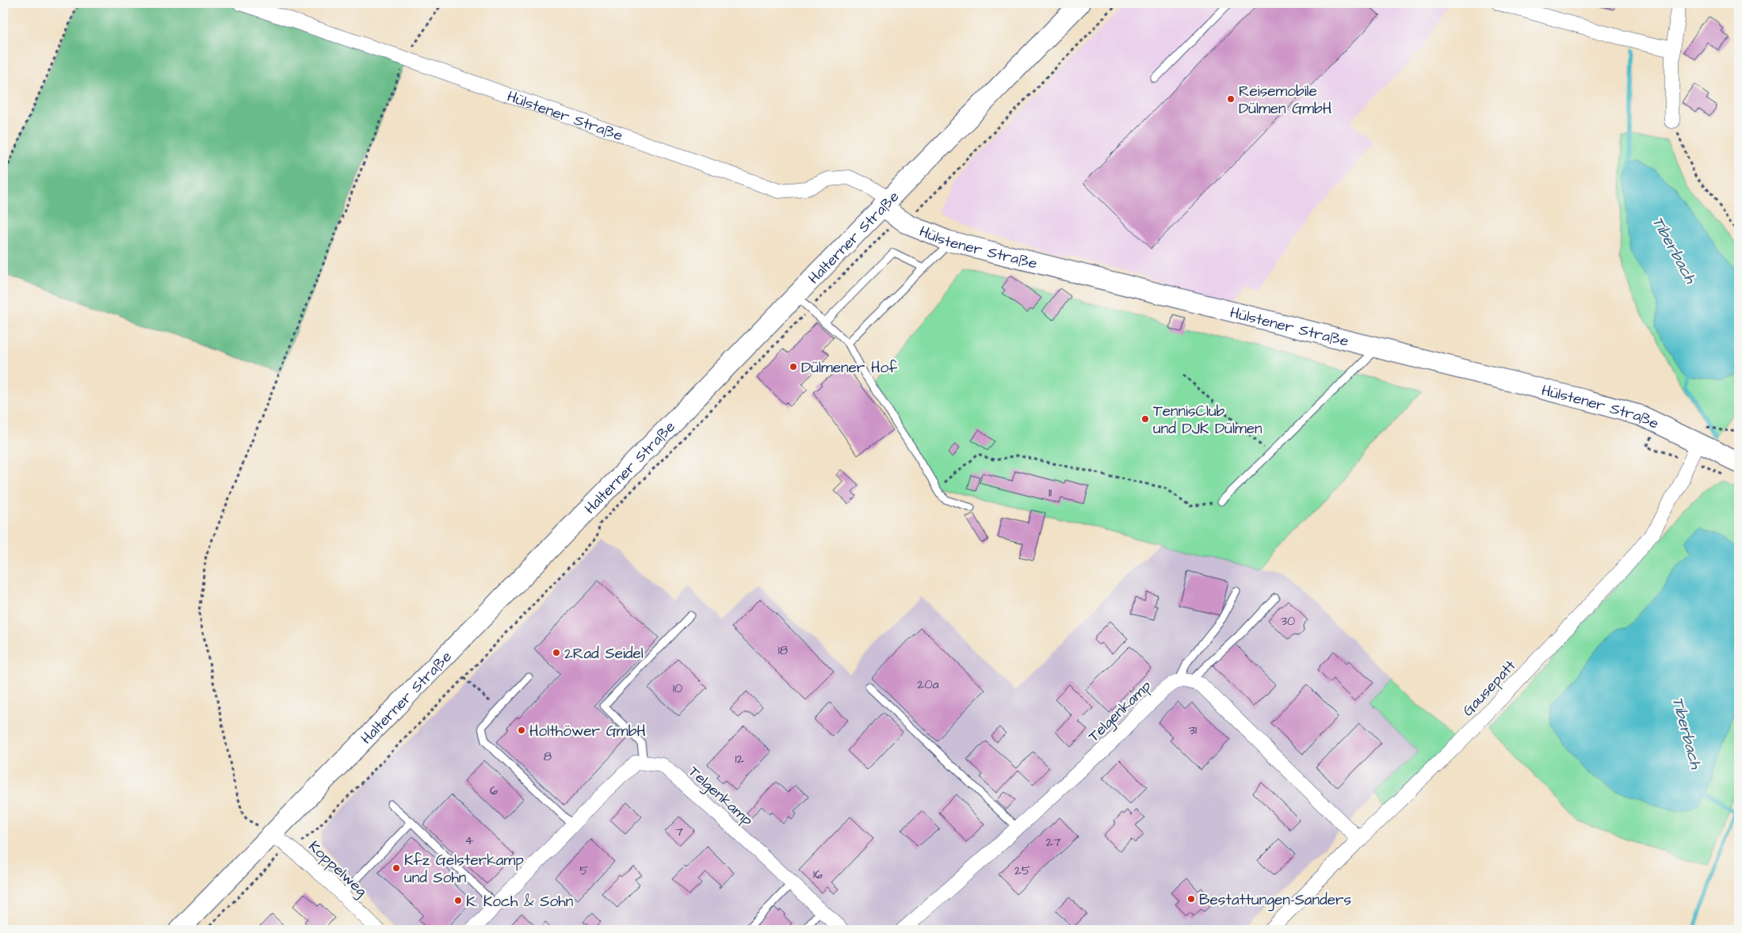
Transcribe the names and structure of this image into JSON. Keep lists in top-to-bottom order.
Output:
{
  "streets": {
    "main road": ["Hülstener Straße", "Halterner Straße"],
    "street": ["Gausepatt", "Telgenkamp", "Koppelweg"]
  },
  "crossings": [
    ["Hülstener Straße", "Halterner Straße"],
    ["Hülstener Straße", "Gausepatt"],
    ["Halterner Straße", "Koppelweg"]
  ],
  "water": ["Tiberbach"],
  "places": [
    "Reisemobile Dülmen GmbH",
    "Dülmener Hof",
    "TennisClub und DJK Dülmen",
    "2Rad Seidel",
    "Holthöwer GmbH",
    "Kfz Gelsterkamp und Sohn",
    "Bestattungen-Sanders",
    "K. Koch & Sohn"
  ],
  "house_numbers": [
    "11",
    "30",
    "18",
    "20a",
    "10",
    "31",
    "8",
    "12",
    "6",
    "7",
    "4",
    "27",
    "5",
    "25",
    "16"
  ]
}
